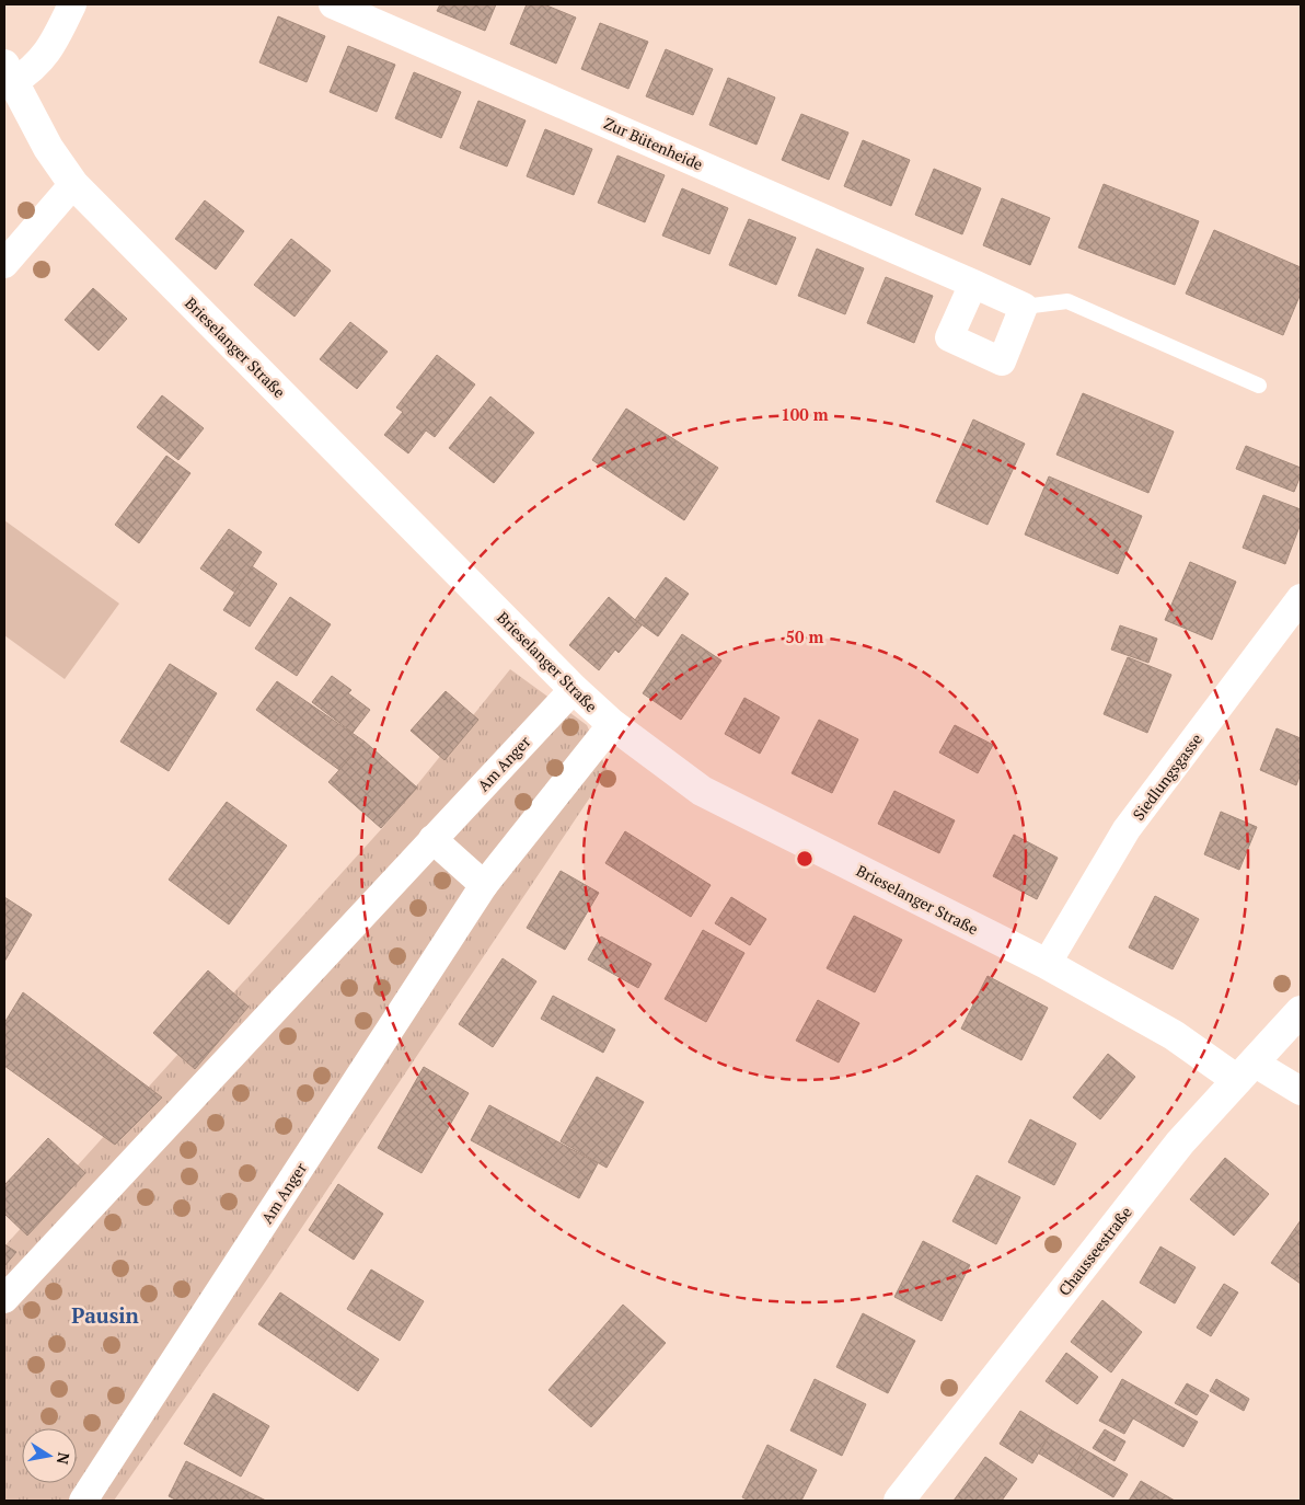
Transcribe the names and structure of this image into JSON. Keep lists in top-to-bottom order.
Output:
{
  "streets": {
    "street": [
      "Zur Bütenheide",
      "Brieselanger Straße",
      "Am Anger",
      "Siedlungsgasse",
      "Chausseestraße"
    ]
  },
  "crossings": [
    ["Brieselanger Straße", "Am Anger"],
    ["Brieselanger Straße", "Siedlungsgasse"],
    ["Brieselanger Straße", "Chausseestraße"]
  ],
  "districts": ["Pausin"],
  "north": "right",
  "rings": ["100 m", "50 m"]
}
